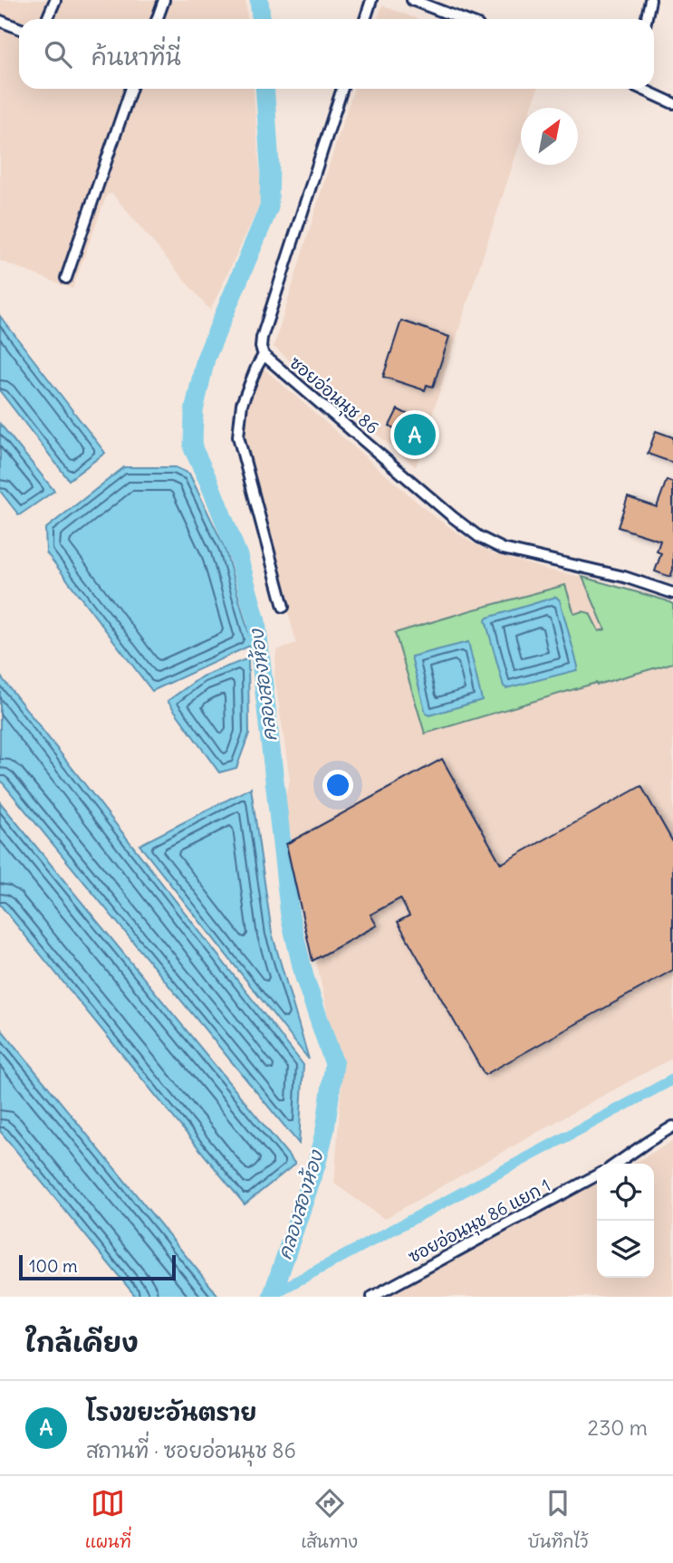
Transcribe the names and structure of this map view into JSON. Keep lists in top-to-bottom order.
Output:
{
  "streets": {
    "street": ["ซอยอ่อนนุช 86", "ซอยอ่อนนุช 86 แยก 1"]
  },
  "water": ["คลองสองห้อง"],
  "scale_bar": "100 m",
  "north": "top right",
  "page": {
    "search": "ค้นหาที่นี่",
    "pins": "A",
    "scale": "100 m",
    "heading": "ใกล้เคียง",
    "list": [
      {
        "mark": "A",
        "name": "โรงขยะอันตราย",
        "note": "สถานที่ · ซอยอ่อนนุช 86",
        "value": "230 m"
      }
    ],
    "nav": ["แผนที่", "เส้นทาง", "บันทึกไว้"]
  }
}
